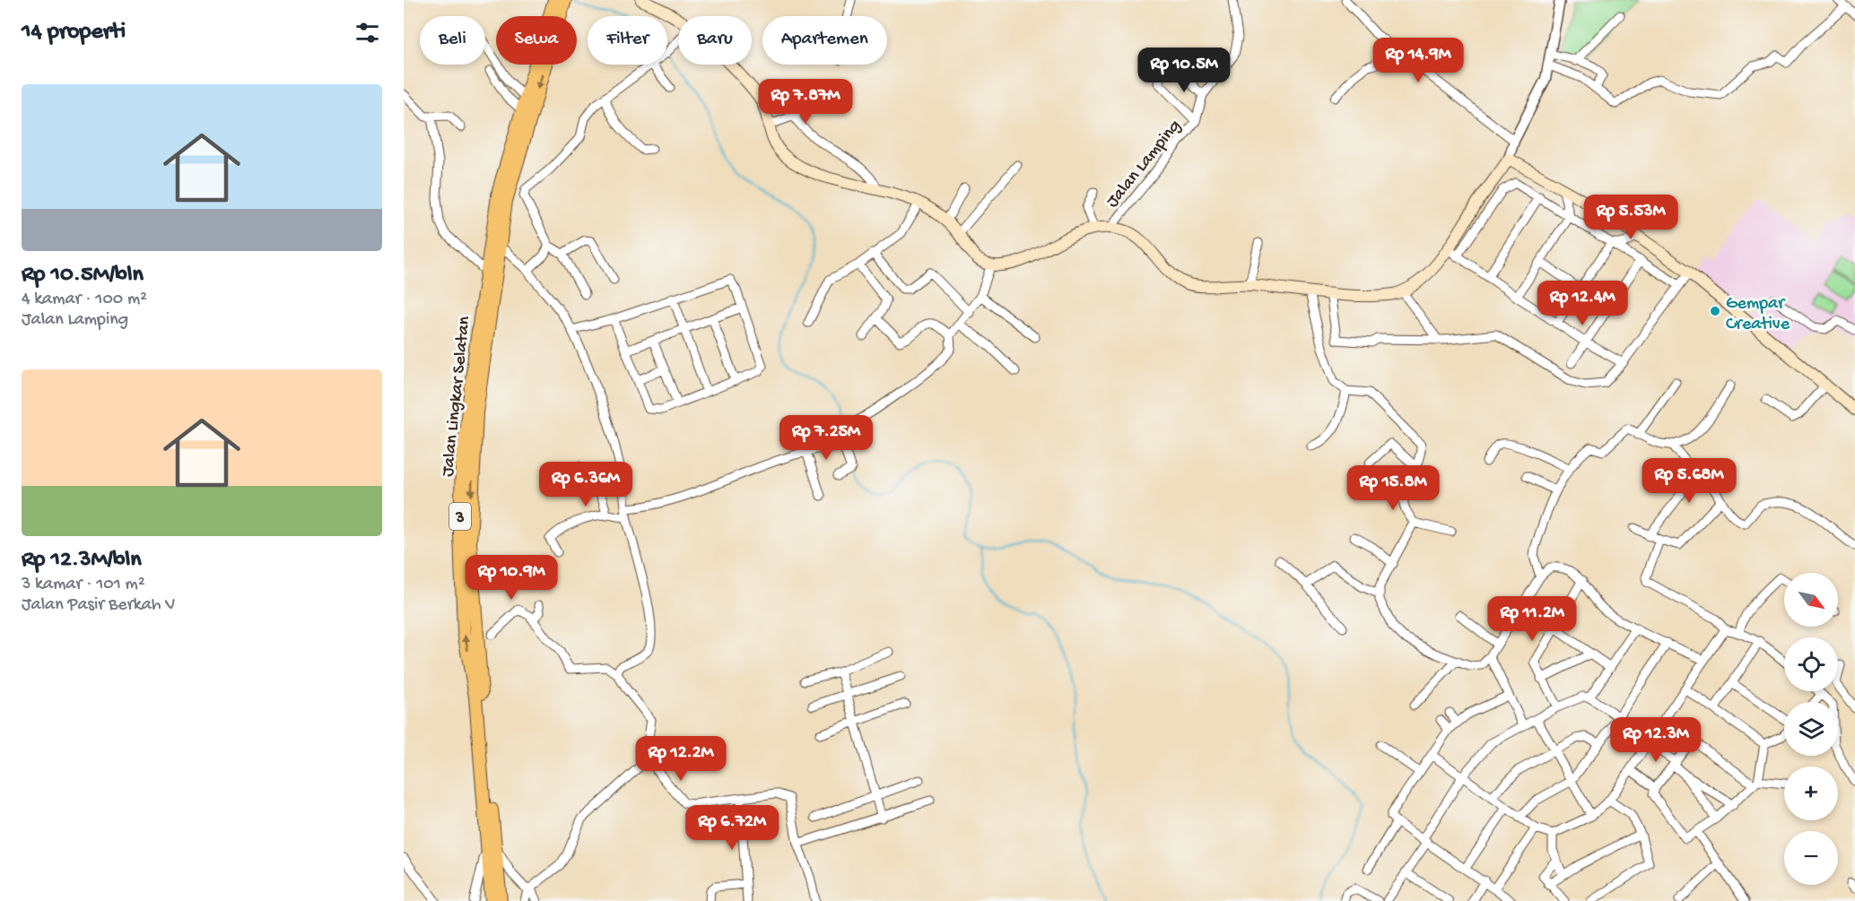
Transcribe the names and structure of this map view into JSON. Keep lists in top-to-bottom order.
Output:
{
  "streets": {
    "main road": ["Jalan Lingkar Selatan", "3"],
    "street": ["Jalan Lamping"]
  },
  "places": ["Gempar Creative"],
  "north": "bottom right",
  "page": {
    "heading": "14 properti",
    "chip": [
      "Beli",
      "Sewa",
      "Filter",
      "Baru",
      "Apartemen"
    ],
    "price": [
      "Rp 14.9M",
      "Rp 10.5M",
      "Rp 7.87M",
      "Rp 5.53M",
      "Rp 12.4M",
      "Rp 7.25M",
      "Rp 5.68M",
      "Rp 6.36M",
      "Rp 15.8M",
      "Rp 10.9M",
      "Rp 11.2M",
      "Rp 12.3M",
      "Rp 12.2M",
      "Rp 6.72M"
    ],
    "list": [
      {
        "name": "Rp 10.5M/bln",
        "note": "4 kamar · 100 m² · Jalan Lamping"
      },
      {
        "name": "Rp 12.3M/bln",
        "note": "3 kamar · 101 m² · Jalan Pasir Berkah V"
      }
    ],
    "map_buttons": ["+", "−"]
  }
}
